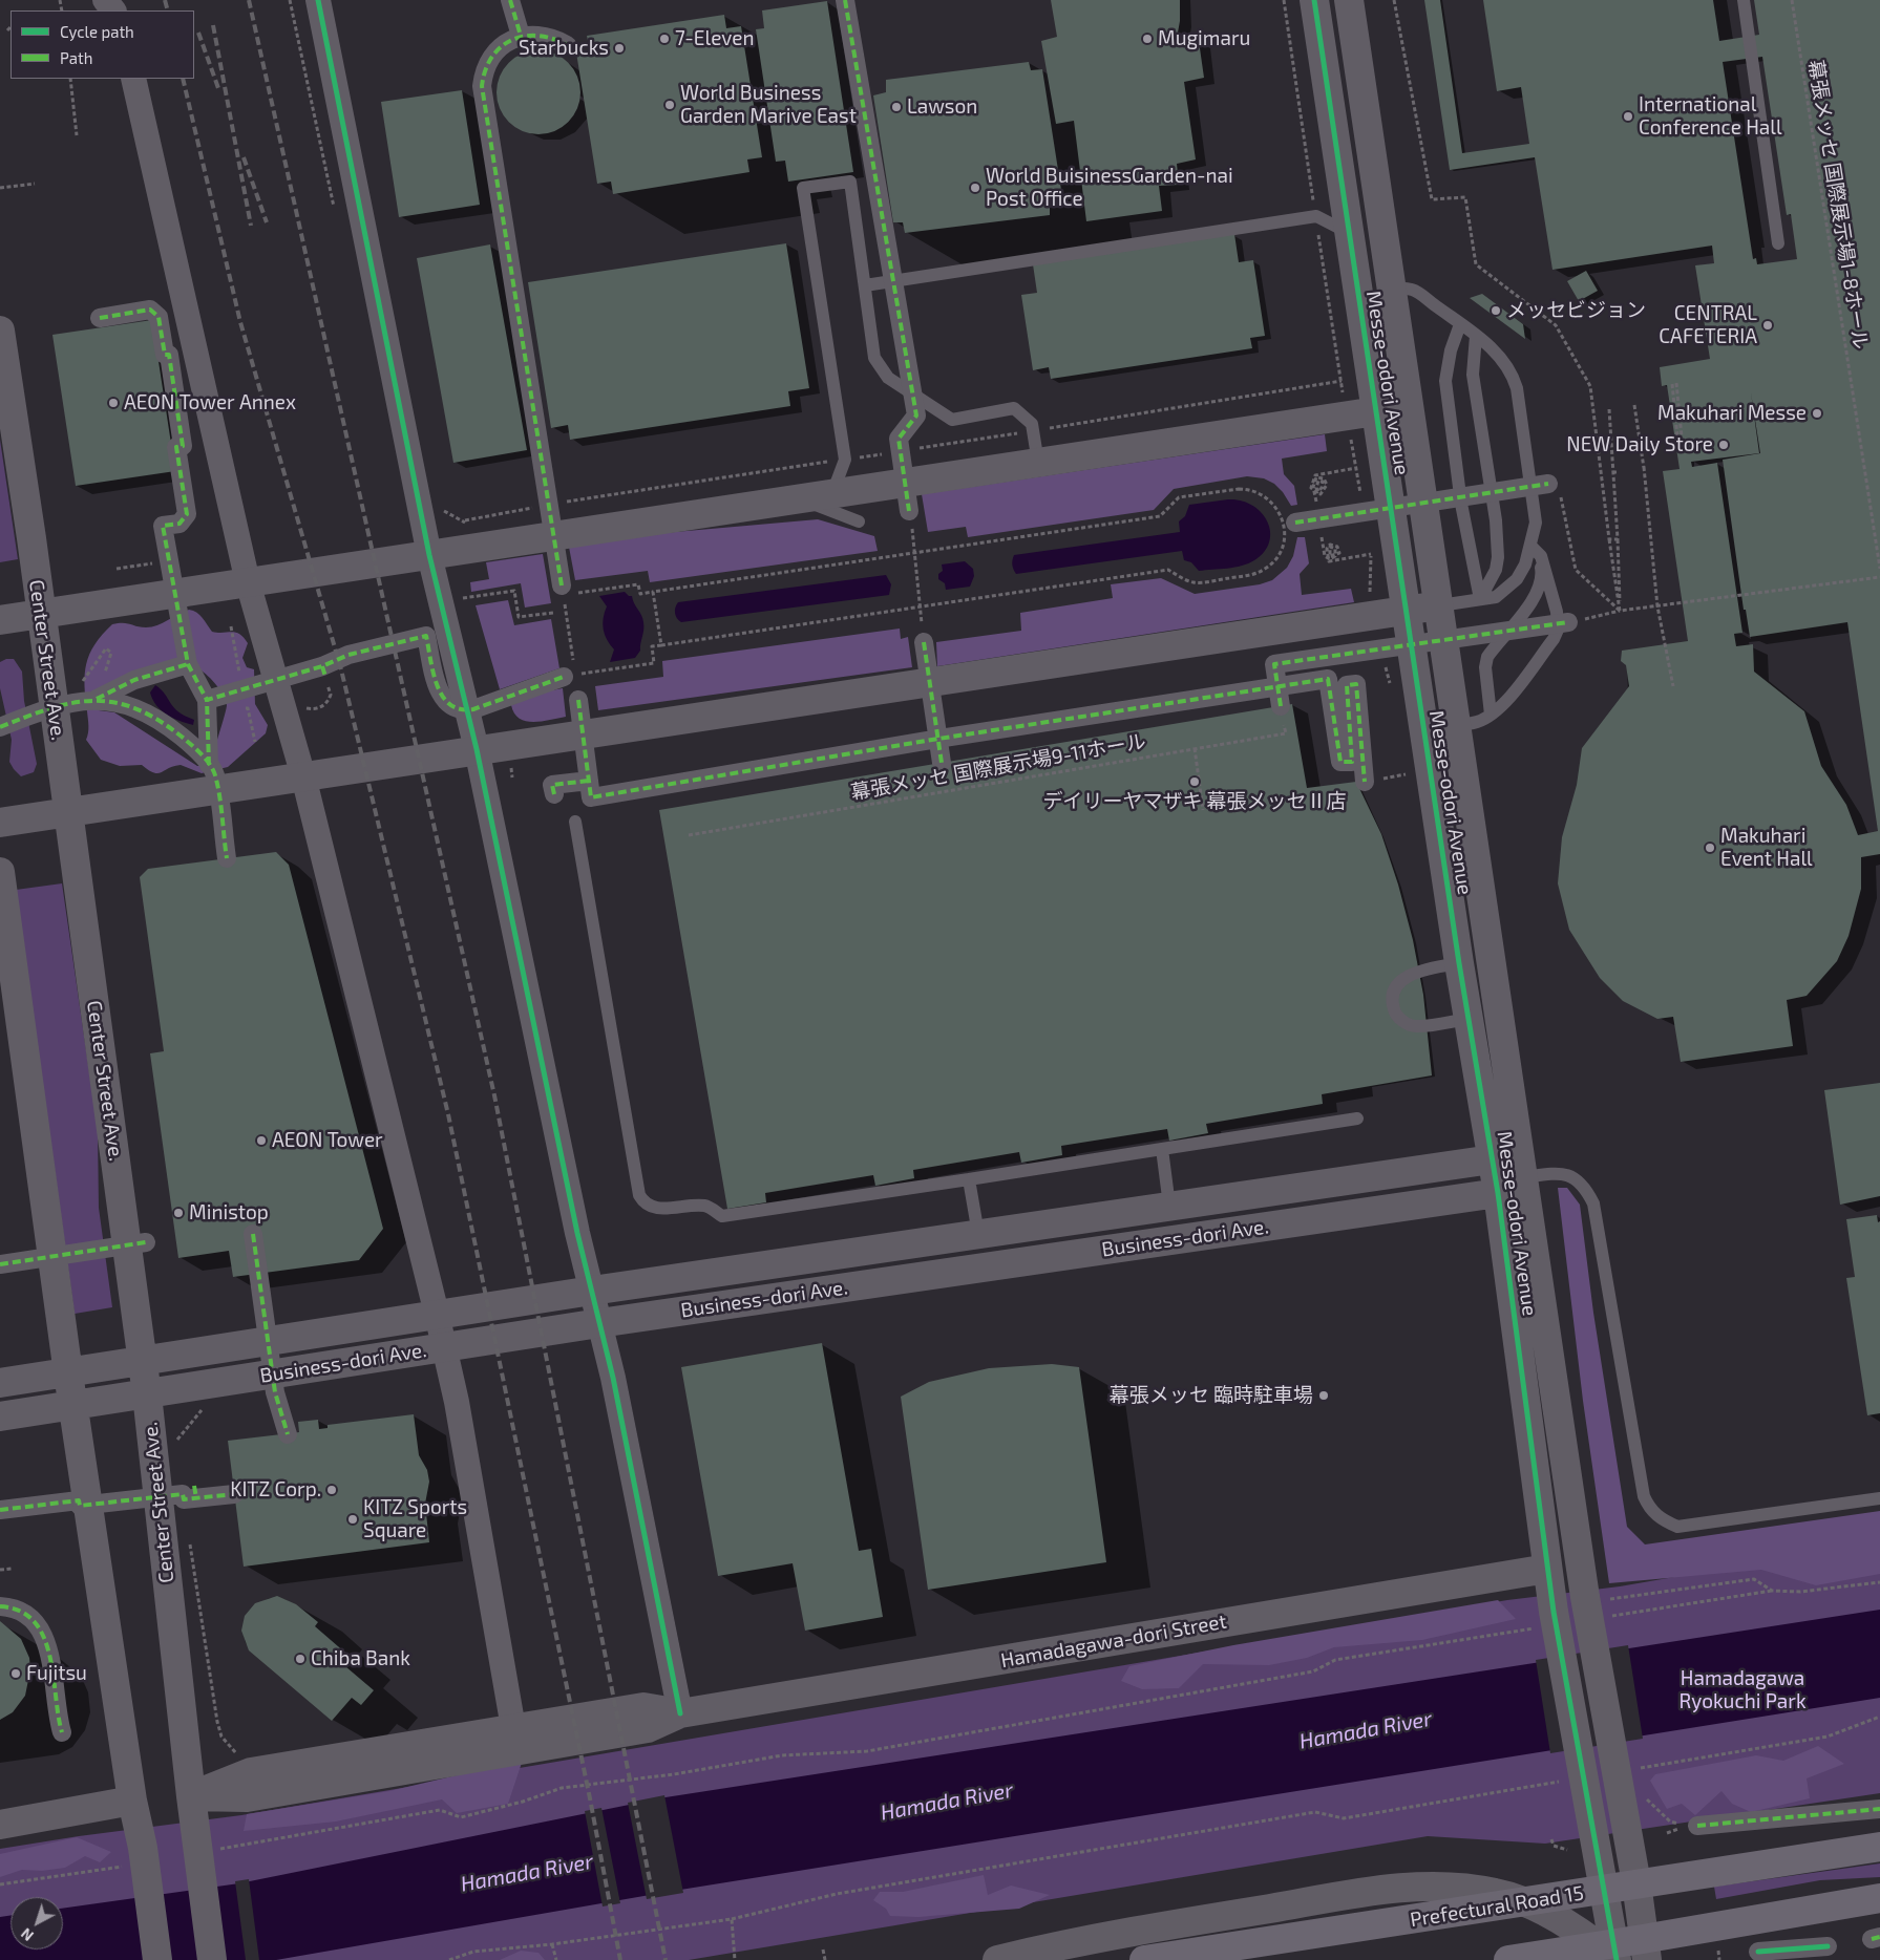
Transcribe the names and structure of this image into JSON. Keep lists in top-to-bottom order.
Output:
{
  "streets": {
    "main road": ["Prefectural Road 15"],
    "street": [
      "Messe-odori Avenue",
      "Center Street Ave.",
      "Business-dori Ave.",
      "Hamadagawa-dori Street"
    ],
    "path": ["幕張メッセ 国際展示場1-8ホール", "幕張メッセ 国際展示場9-11ホール"]
  },
  "crossings": [
    ["Messe-odori Avenue", "Business-dori Ave."],
    ["Messe-odori Avenue", "Hamadagawa-dori Street"],
    ["Messe-odori Avenue", "Prefectural Road 15"],
    ["Center Street Ave.", "Business-dori Ave."],
    ["Center Street Ave.", "Hamadagawa-dori Street"]
  ],
  "water": ["Hamada River"],
  "parks": ["Hamadagawa Ryokuchi Park"],
  "places": [
    "7-Eleven",
    "Mugimaru",
    "Starbucks",
    "World Business Garden Marive East",
    "Lawson",
    "International Conference Hall",
    "World BuisinessGarden-nai Post Office",
    "メッセビジョン",
    "CENTRAL CAFETERIA",
    "AEON Tower Annex",
    "Makuhari Messe",
    "NEW Daily Store",
    "デイリーヤマザキ 幕張メッセⅡ店",
    "Makuhari Event Hall",
    "AEON Tower",
    "Ministop",
    "幕張メッセ 臨時駐車場",
    "KITZ Corp.",
    "KITZ Sports Square",
    "Chiba Bank",
    "Fujitsu"
  ],
  "legend": ["Cycle path", "Path"],
  "north": "bottom left"
}
